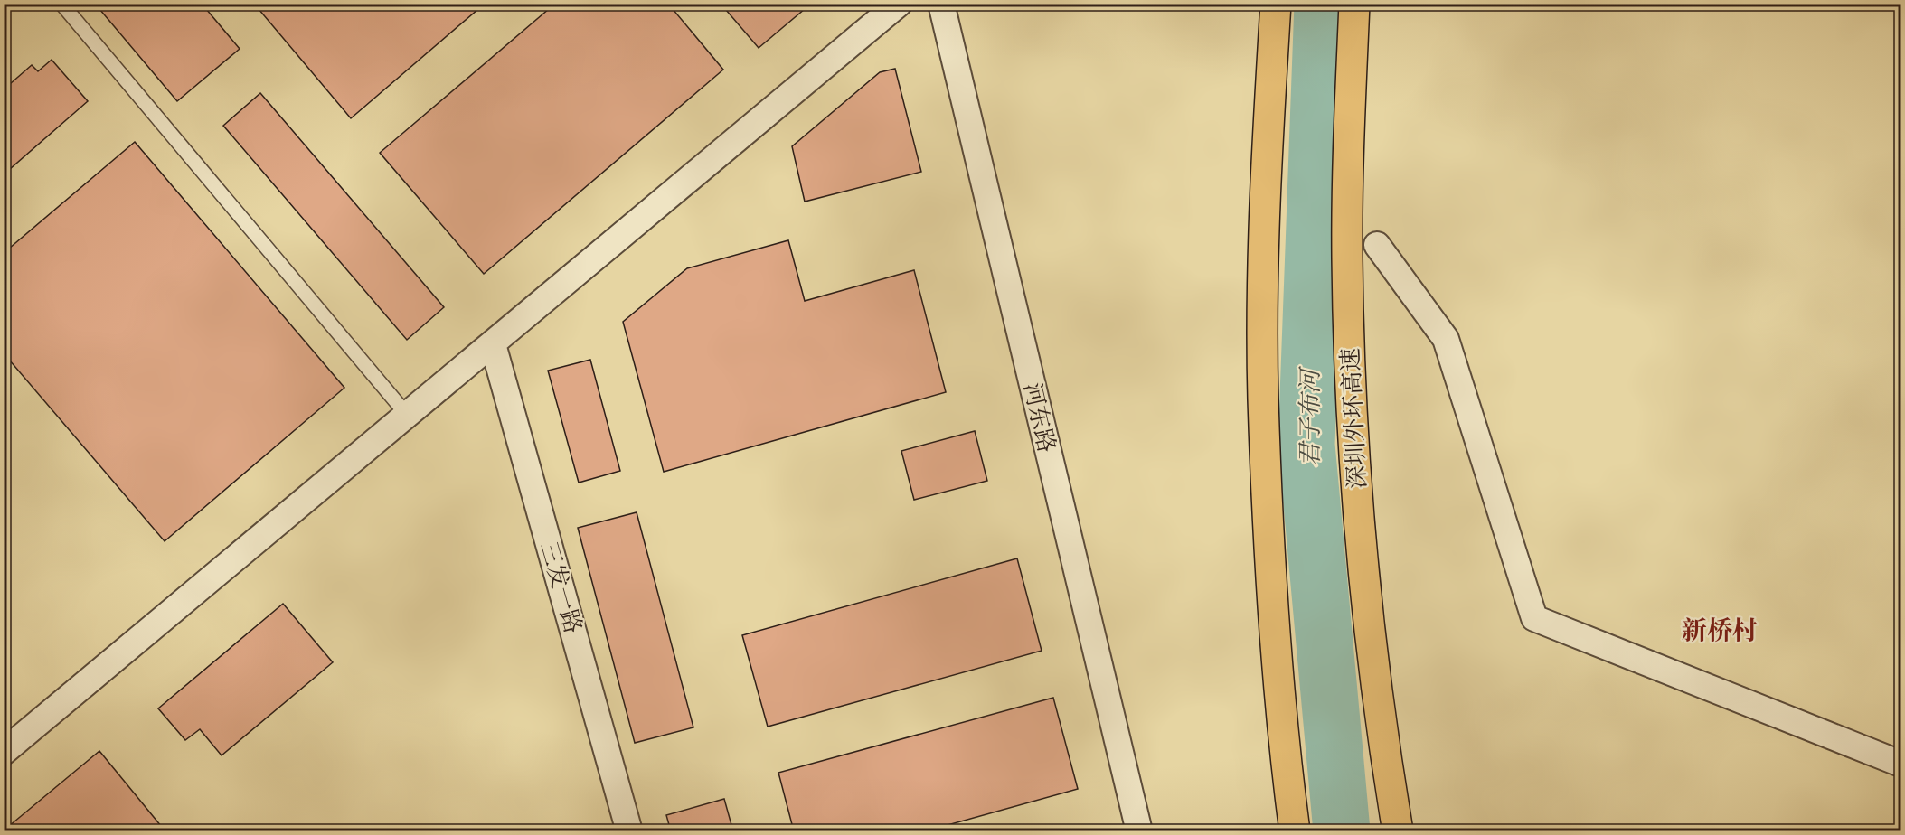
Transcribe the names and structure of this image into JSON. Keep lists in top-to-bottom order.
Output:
{
  "streets": {
    "highway": ["深圳外环高速"],
    "street": ["河东路", "三发一路"]
  },
  "districts": ["新桥村"],
  "water": ["君子布河"]
}
